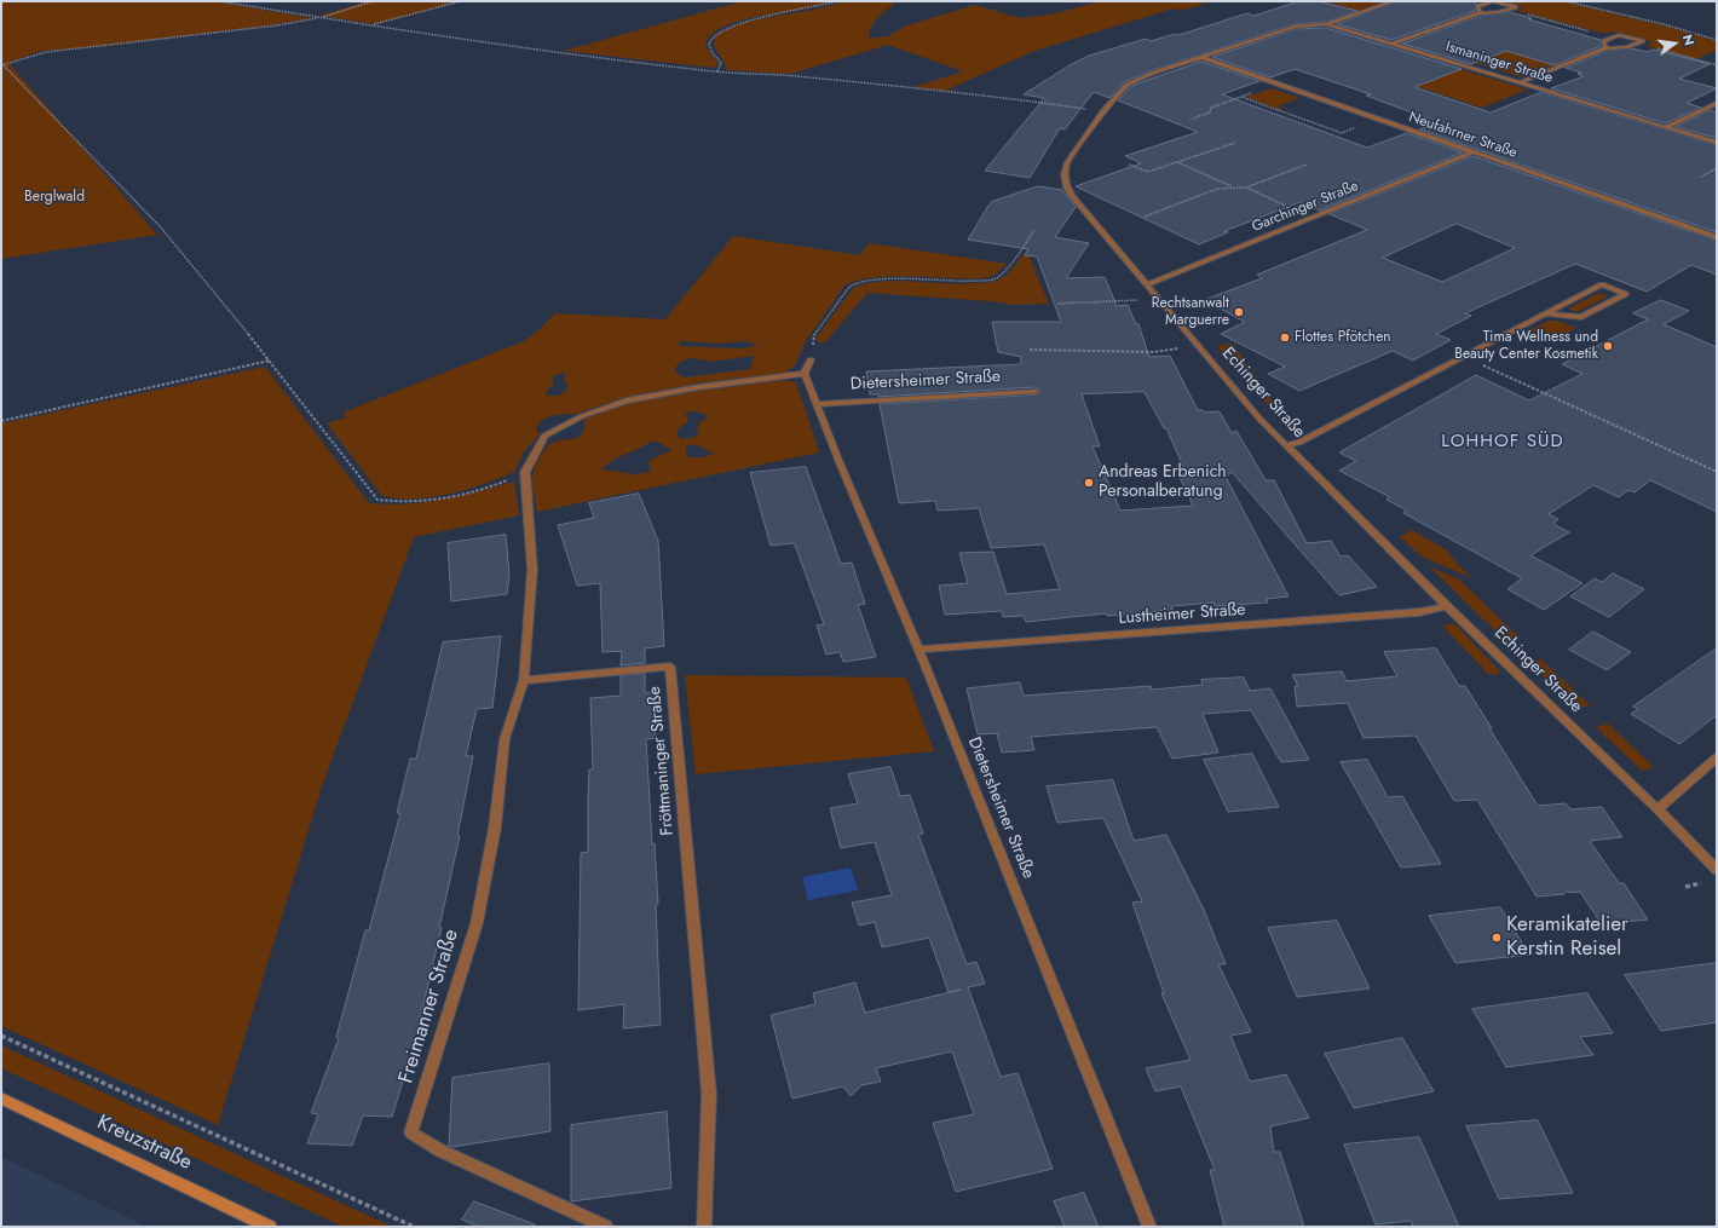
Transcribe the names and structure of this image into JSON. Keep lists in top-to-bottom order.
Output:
{
  "streets": {
    "main road": ["Kreuzstraße"],
    "street": [
      "Ismaninger Straße",
      "Neufahrner Straße",
      "Garchinger Straße",
      "Dietersheimer Straße",
      "Echinger Straße",
      "Lustheimer Straße",
      "Fröttmaninger Straße",
      "Freimanner Straße"
    ]
  },
  "crossings": [
    ["Ismaninger Straße", "Echinger Straße"],
    ["Neufahrner Straße", "Garchinger Straße"],
    ["Neufahrner Straße", "Echinger Straße"],
    ["Garchinger Straße", "Echinger Straße"],
    ["Dietersheimer Straße", "Lustheimer Straße"],
    ["Echinger Straße", "Lustheimer Straße"],
    ["Fröttmaninger Straße", "Freimanner Straße"]
  ],
  "districts": ["LOHHOF SÜD"],
  "parks": ["Berglwald"],
  "places": [
    "Rechtsanwalt Marguerre",
    "Flottes Pfötchen",
    "Tima Wellness und Beauty Center Kosmetik",
    "Andreas Erbenich Personalberatung",
    "Keramikatelier Kerstin Reisel"
  ],
  "north": "right"
}
